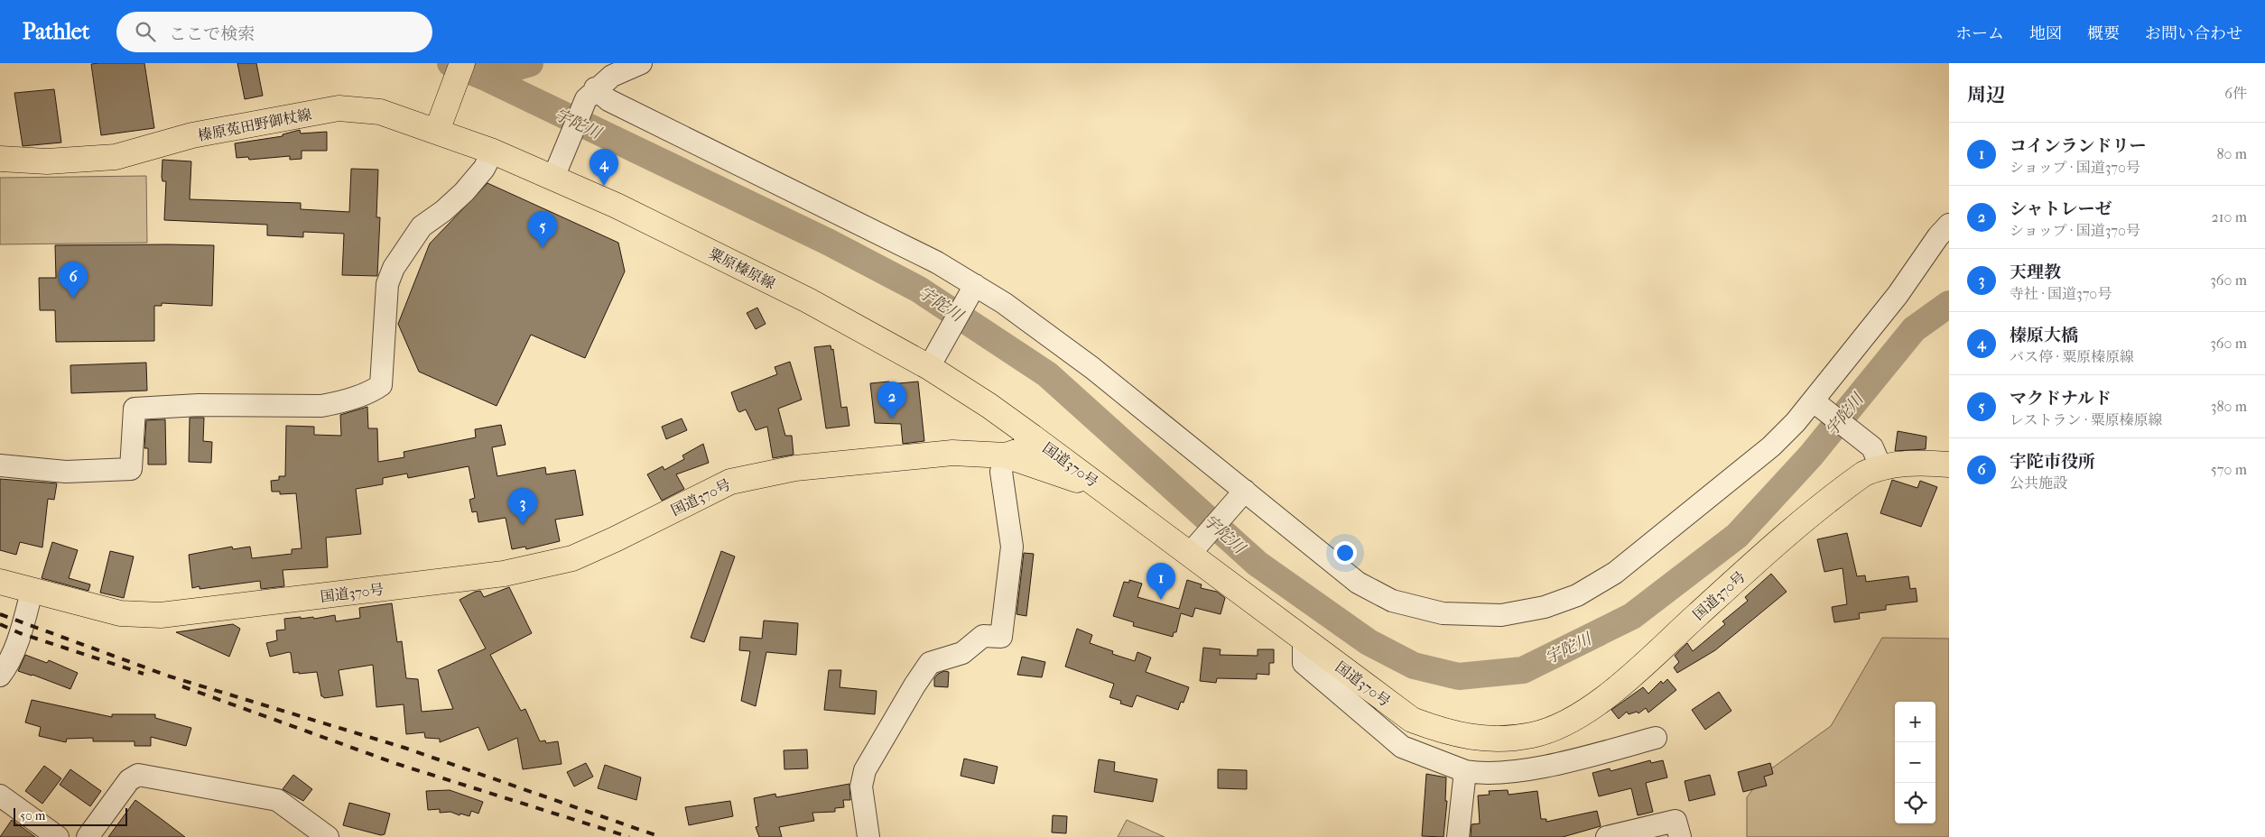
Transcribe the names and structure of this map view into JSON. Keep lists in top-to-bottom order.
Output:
{
  "streets": {
    "main road": ["榛原菟田野御杖線", "粟原榛原線", "国道370号"]
  },
  "crossings": [
    ["榛原菟田野御杖線", "粟原榛原線"],
    ["粟原榛原線", "国道370号"]
  ],
  "water": ["宇陀川"],
  "scale_bar": "50 m",
  "page": {
    "header": "Pathlet",
    "search": "ここで検索",
    "nav": [
      "ホーム",
      "地図",
      "概要",
      "お問い合わせ"
    ],
    "heading": ["周辺", "6件"],
    "list": [
      {
        "mark": "1",
        "name": "コインランドリー",
        "note": "ショップ · 国道370号",
        "value": "80 m"
      },
      {
        "mark": "2",
        "name": "シャトレーゼ",
        "note": "ショップ · 国道370号",
        "value": "210 m"
      },
      {
        "mark": "3",
        "name": "天理教",
        "note": "寺社 · 国道370号",
        "value": "360 m"
      },
      {
        "mark": "4",
        "name": "榛原大橋",
        "note": "バス停 · 粟原榛原線",
        "value": "360 m"
      },
      {
        "mark": "5",
        "name": "マクドナルド",
        "note": "レストラン · 粟原榛原線",
        "value": "380 m"
      },
      {
        "mark": "6",
        "name": "宇陀市役所",
        "note": "公共施設",
        "value": "570 m"
      }
    ],
    "pins": [
      "4",
      "5",
      "6",
      "2",
      "3",
      "1"
    ],
    "map_buttons": ["+", "−"],
    "scale": "50 m"
  }
}
